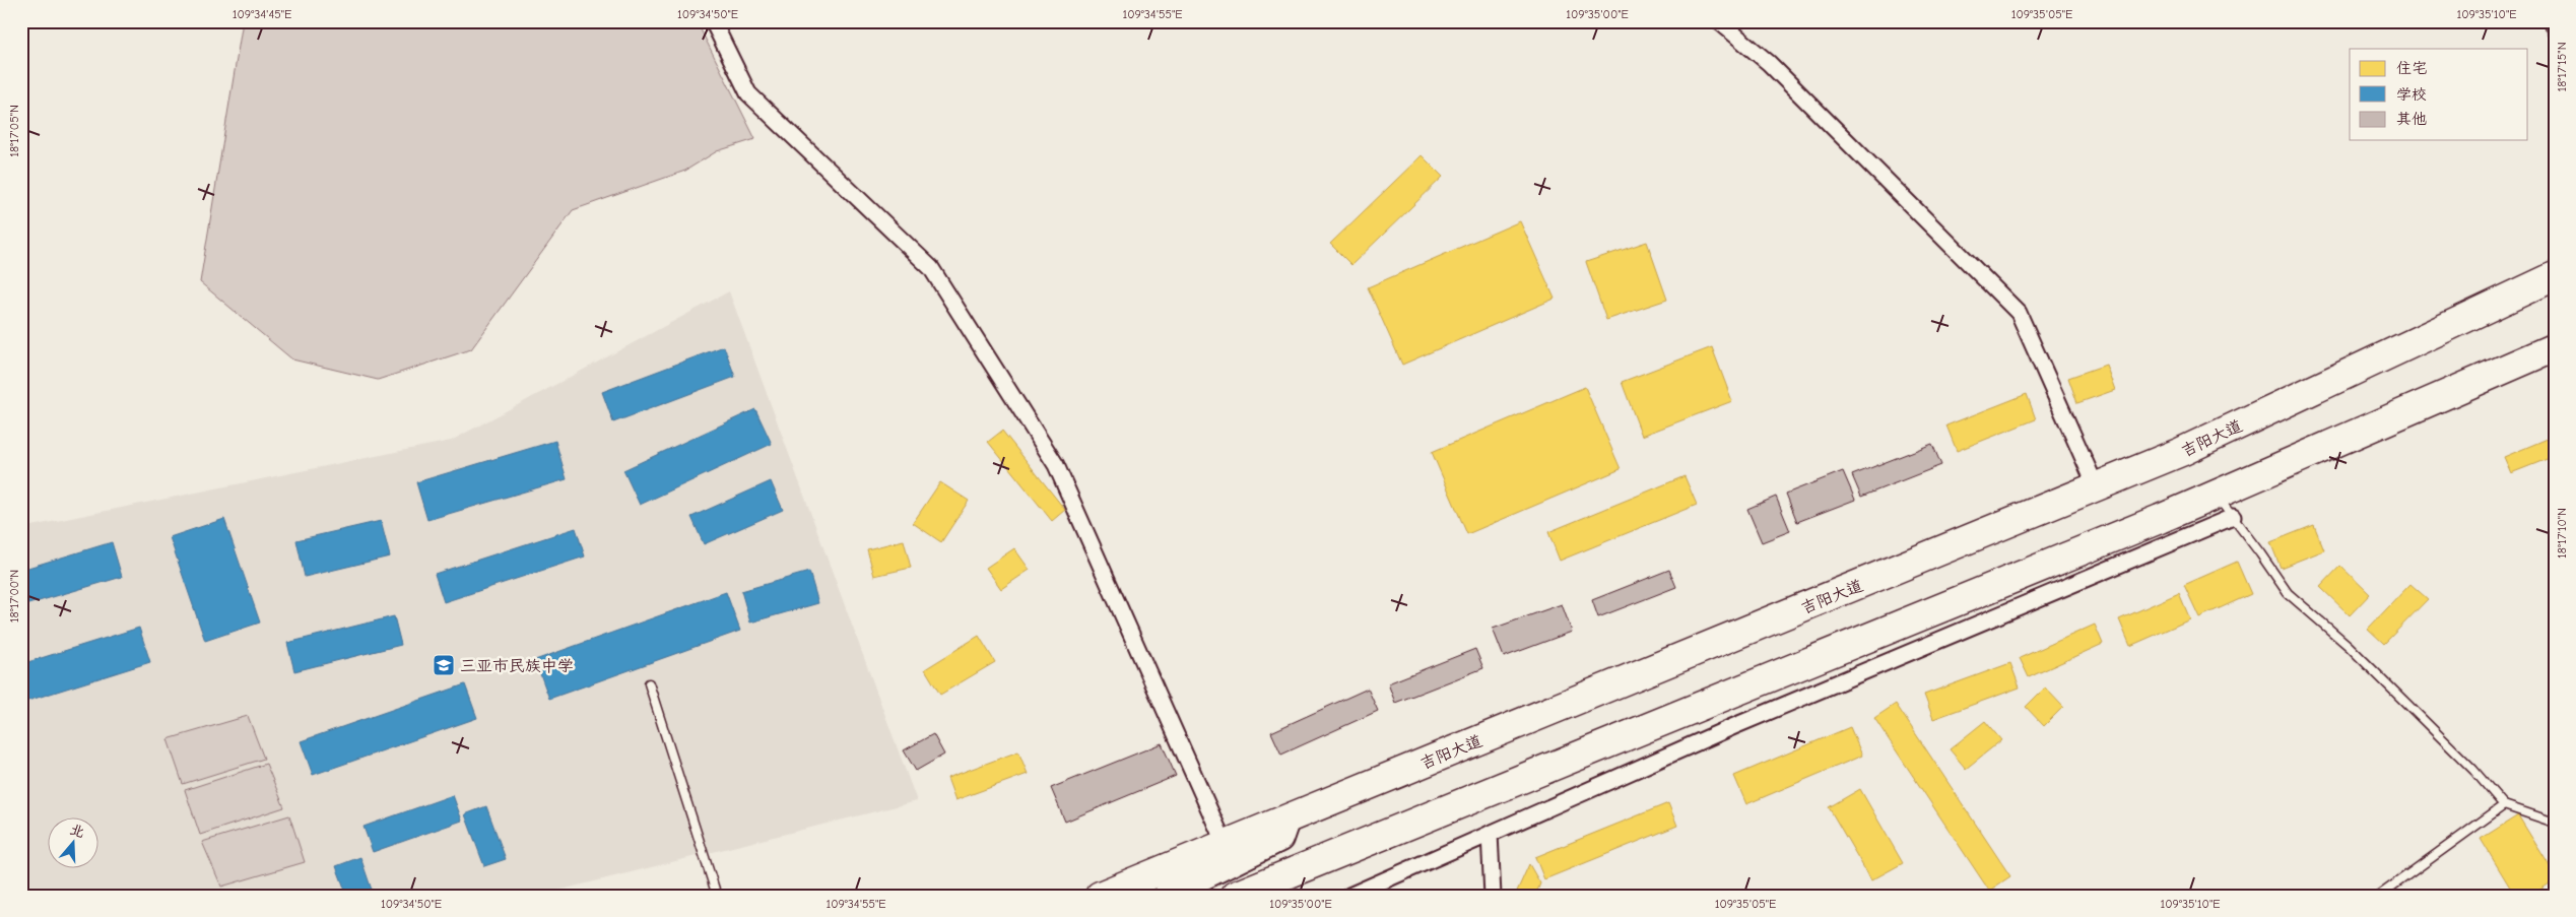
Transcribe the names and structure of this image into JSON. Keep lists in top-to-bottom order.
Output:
{
  "streets": {
    "highway": ["吉阳大道"]
  },
  "places": {
    "school or university": ["三亚市民族中学"]
  },
  "legend": ["住宅", "学校", "其他"],
  "north": "top",
  "coordinates": [
    "109°34'45\"E",
    "109°34'50\"E",
    "109°34'55\"E",
    "109°35'00\"E",
    "109°35'05\"E",
    "109°35'10\"E",
    "18°17'15\"N",
    "18°17'05\"N",
    "18°17'10\"N",
    "18°17'00\"N"
  ]
}
